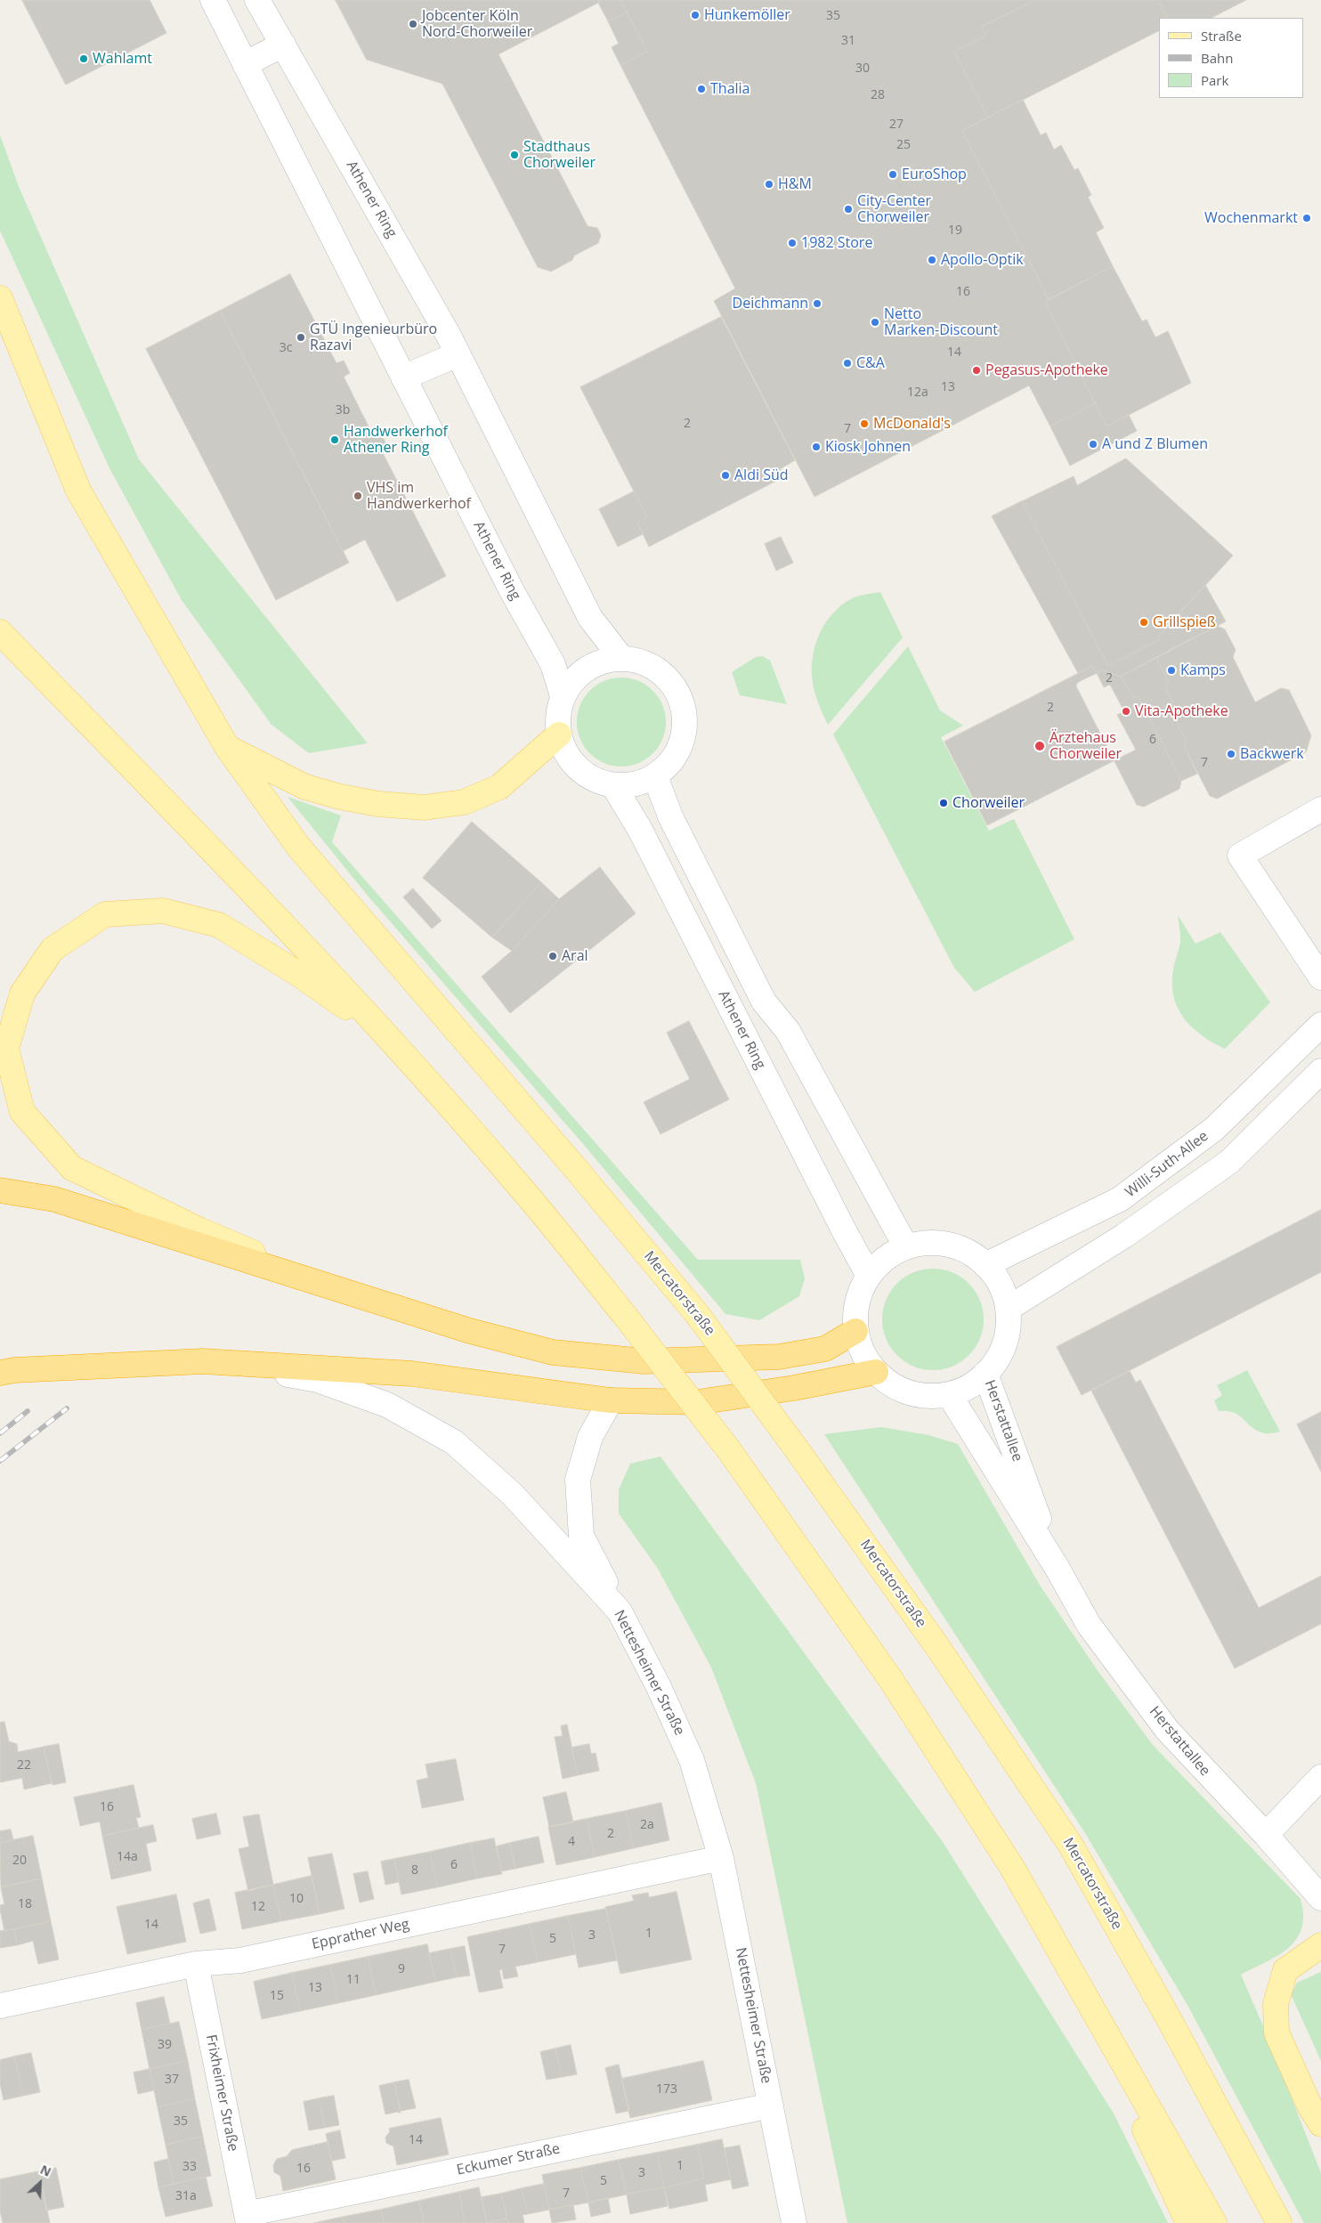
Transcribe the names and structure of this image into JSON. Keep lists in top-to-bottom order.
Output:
{
  "streets": {
    "main road": ["Mercatorstraße"],
    "street": [
      "Athener Ring",
      "Willi-Suth-Allee",
      "Herstattallee",
      "Nettesheimer Straße",
      "Epprather Weg",
      "Frixheimer Straße",
      "Eckumer Straße"
    ]
  },
  "crossings": [
    ["Athener Ring", "Willi-Suth-Allee"],
    ["Athener Ring", "Herstattallee"],
    ["Willi-Suth-Allee", "Herstattallee"],
    ["Nettesheimer Straße", "Epprather Weg"],
    ["Nettesheimer Straße", "Eckumer Straße"],
    ["Epprather Weg", "Frixheimer Straße"],
    ["Frixheimer Straße", "Eckumer Straße"]
  ],
  "places": [
    "Hunkemöller",
    "Jobcenter Köln Nord-Chorweiler",
    "Wahlamt",
    "Thalia",
    "Stadthaus Chorweiler",
    "EuroShop",
    "H&M",
    "City-Center Chorweiler",
    "Wochenmarkt",
    "1982 Store",
    "Apollo-Optik",
    "Deichmann",
    "Netto Marken-Discount",
    "GTÜ Ingenieurbüro Razavi",
    "C&A",
    "Pegasus-Apotheke",
    "McDonald's",
    "Handwerkerhof Athener Ring",
    "A und Z Blumen",
    "Kiosk Johnen",
    "Aldi Süd",
    "VHS im Handwerkerhof",
    "Grillspieß",
    "Kamps",
    "Vita-Apotheke",
    "Ärztehaus Chorweiler",
    "Backwerk",
    "Chorweiler",
    "Aral"
  ],
  "house_numbers": [
    "35",
    "31",
    "30",
    "28",
    "27",
    "25",
    "19",
    "16",
    "3c",
    "14",
    "13",
    "12a",
    "3b",
    "2",
    "7",
    "2",
    "2",
    "6",
    "7",
    "22",
    "16",
    "2a",
    "2",
    "4",
    "14a",
    "20",
    "6",
    "8",
    "10",
    "18",
    "12",
    "14",
    "1",
    "3",
    "5",
    "7",
    "9",
    "11",
    "13",
    "15",
    "39",
    "37",
    "173",
    "35",
    "14",
    "1",
    "33",
    "16",
    "3",
    "5",
    "7",
    "31a"
  ],
  "legend": ["Straße", "Bahn", "Park"],
  "north": "top right"
}
